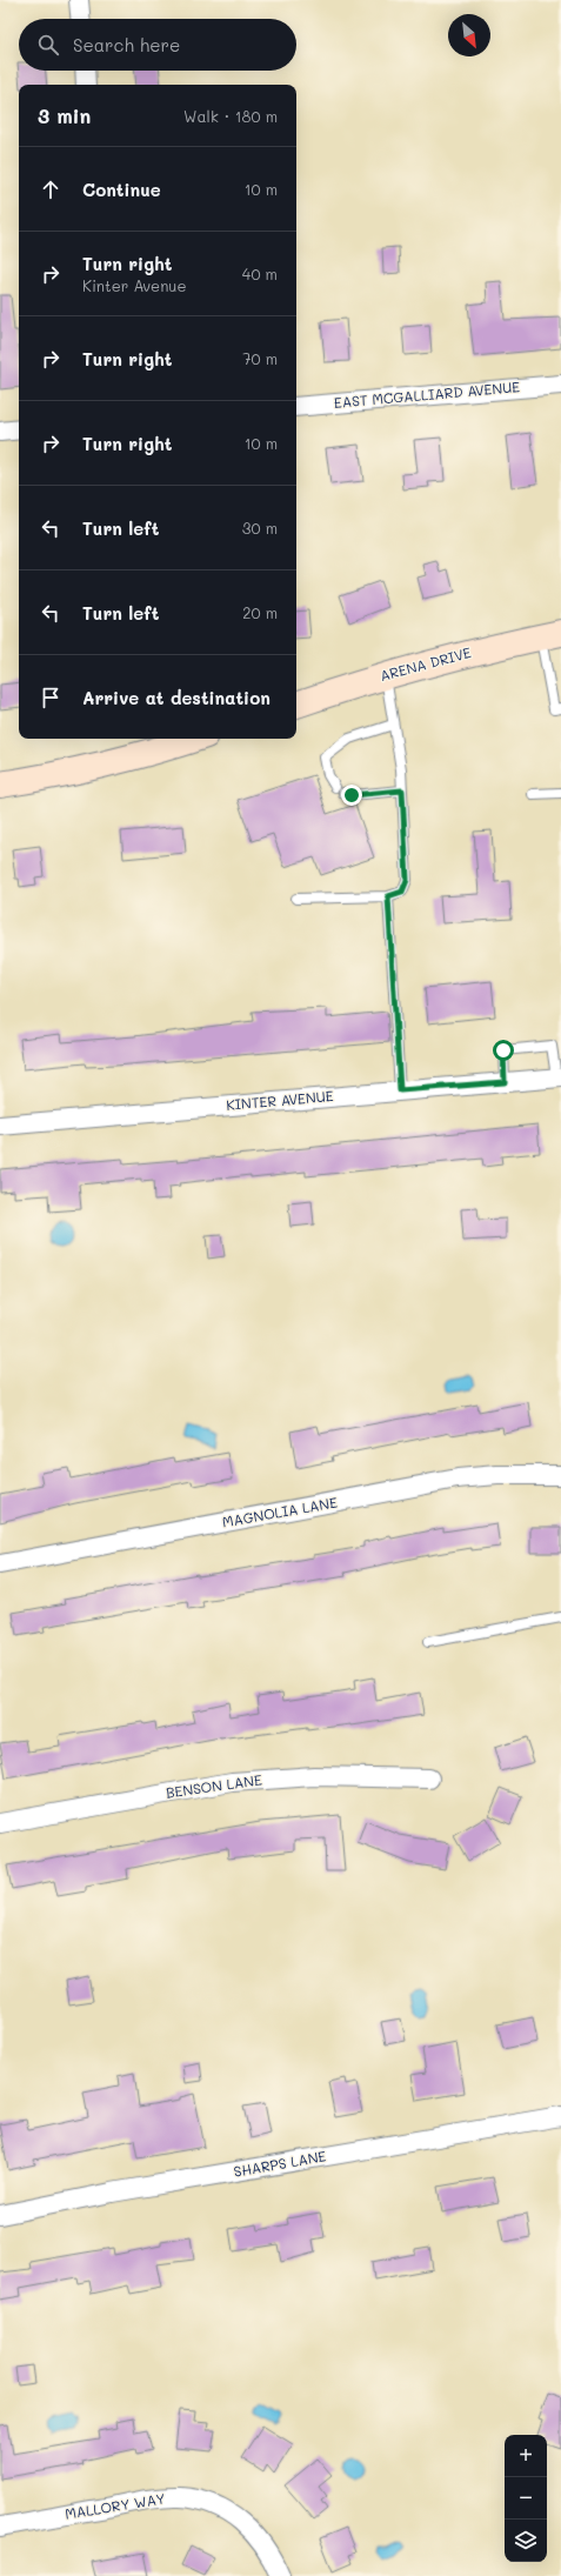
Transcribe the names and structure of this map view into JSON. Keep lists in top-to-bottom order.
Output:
{
  "streets": {
    "main road": ["ARENA DRIVE"],
    "street": [
      "EAST MCGALLIARD AVENUE",
      "KINTER AVENUE",
      "MAGNOLIA LANE",
      "BENSON LANE",
      "SHARPS LANE",
      "MALLORY WAY"
    ]
  },
  "north": "bottom right",
  "page": {
    "search": "Search here",
    "heading": ["3 min", "Walk · 180 m"],
    "list": [
      ["Continue", "10 m"],
      ["Turn right", "Kinter Avenue", "40 m"],
      ["Turn right", "70 m"],
      ["Turn right", "10 m"],
      ["Turn left", "30 m"],
      ["Turn left", "20 m"],
      "Arrive at destination"
    ],
    "map_buttons": ["+", "−"]
  }
}
